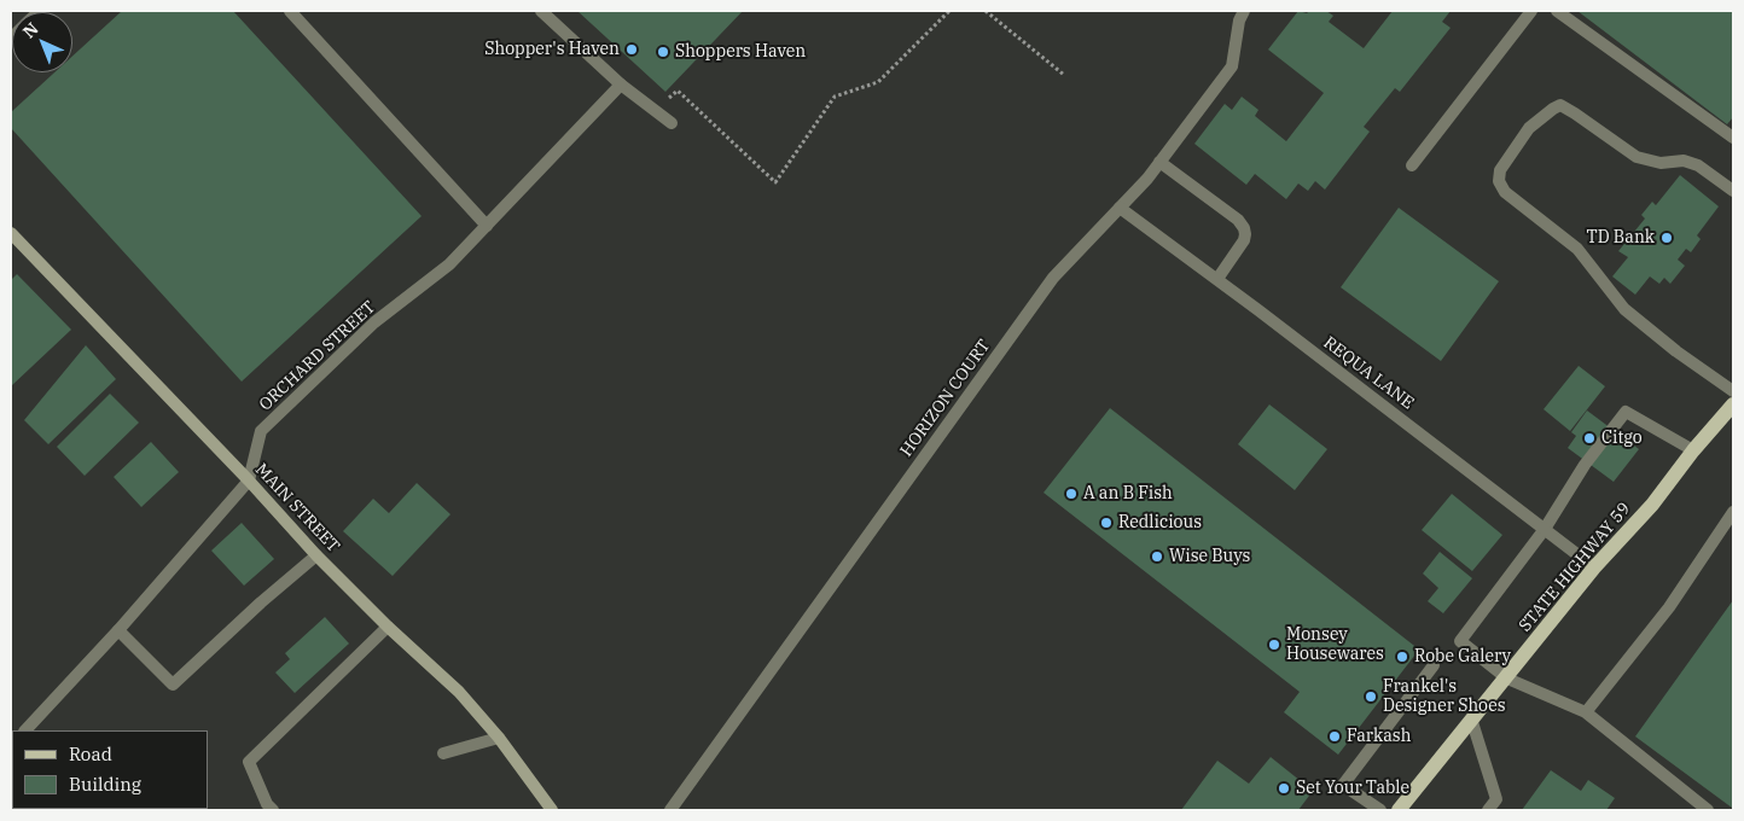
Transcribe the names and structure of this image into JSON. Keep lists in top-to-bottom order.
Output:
{
  "streets": {
    "main road": ["MAIN STREET", "STATE HIGHWAY 59"],
    "street": ["ORCHARD STREET", "REQUA LANE", "HORIZON COURT"]
  },
  "crossings": [
    ["ORCHARD STREET", "MAIN STREET"],
    ["REQUA LANE", "HORIZON COURT"],
    ["REQUA LANE", "STATE HIGHWAY 59"]
  ],
  "places": [
    "Shopper's Haven",
    "Shoppers Haven",
    "TD Bank",
    "Citgo",
    "A an B Fish",
    "Redlicious",
    "Wise Buys",
    "Monsey Housewares",
    "Robe Galery",
    "Frankel's Designer Shoes",
    "Farkash",
    "Set Your Table"
  ],
  "legend": ["Road", "Building"],
  "north": "top left"
}
